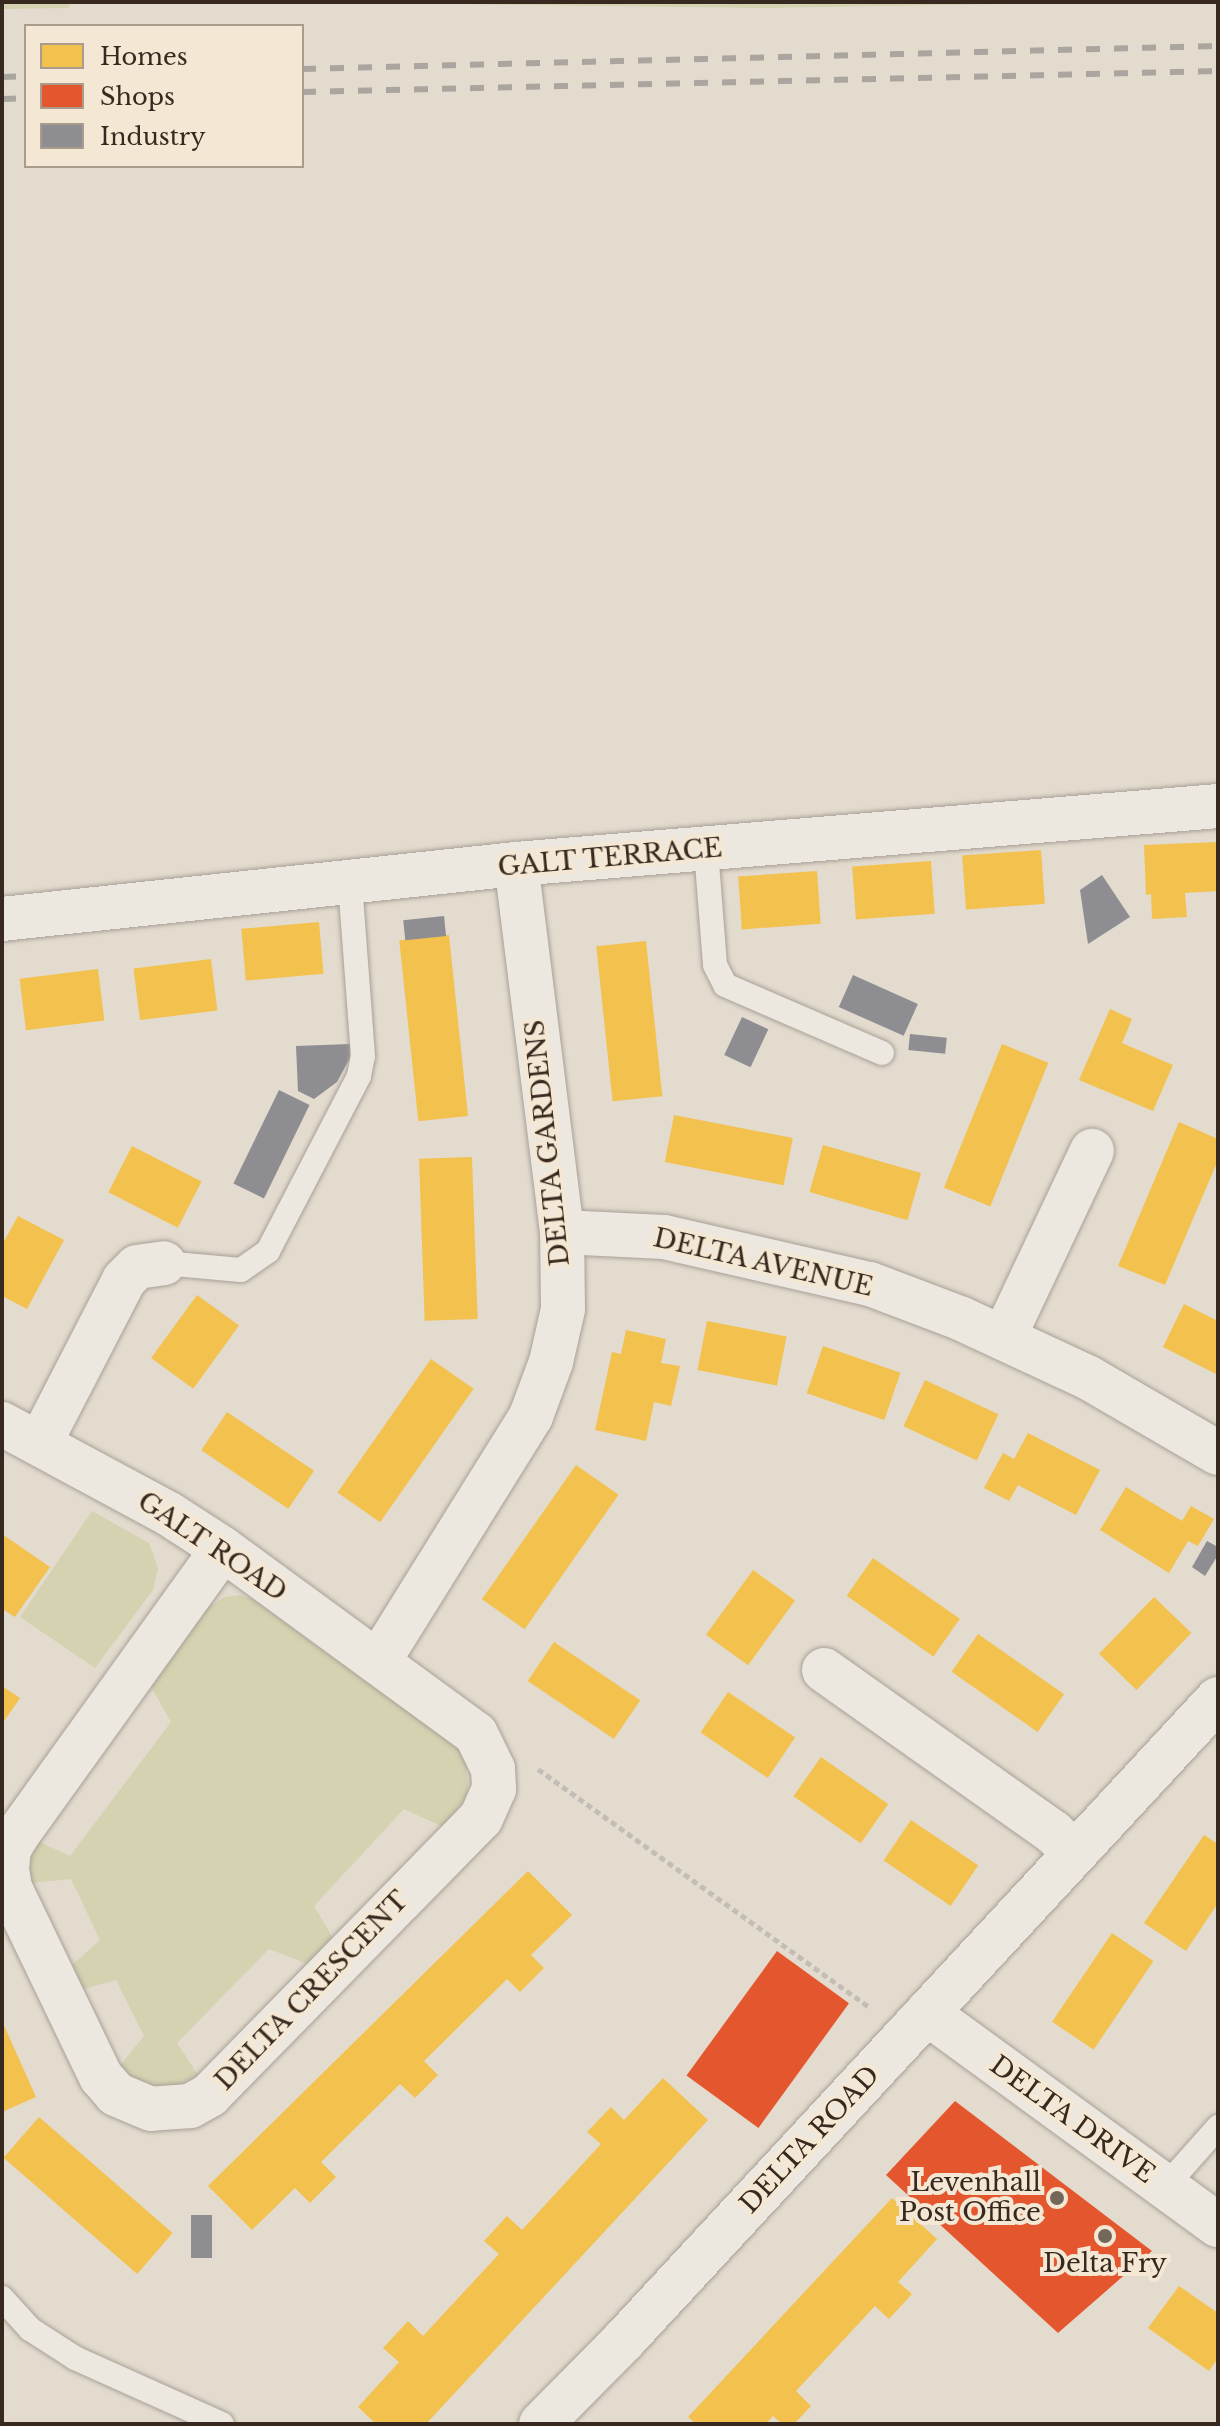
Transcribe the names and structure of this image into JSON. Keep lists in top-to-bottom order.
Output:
{
  "streets": {
    "street": [
      "GALT TERRACE",
      "DELTA GARDENS",
      "DELTA AVENUE",
      "GALT ROAD",
      "DELTA CRESCENT",
      "DELTA DRIVE",
      "DELTA ROAD"
    ]
  },
  "crossings": [
    ["GALT TERRACE", "DELTA GARDENS"],
    ["DELTA GARDENS", "DELTA AVENUE"],
    ["DELTA GARDENS", "GALT ROAD"],
    ["GALT ROAD", "DELTA CRESCENT"],
    ["DELTA DRIVE", "DELTA ROAD"]
  ],
  "places": ["Levenhall Post Office", "Delta Fry"],
  "legend": ["Homes", "Shops", "Industry"]
}
